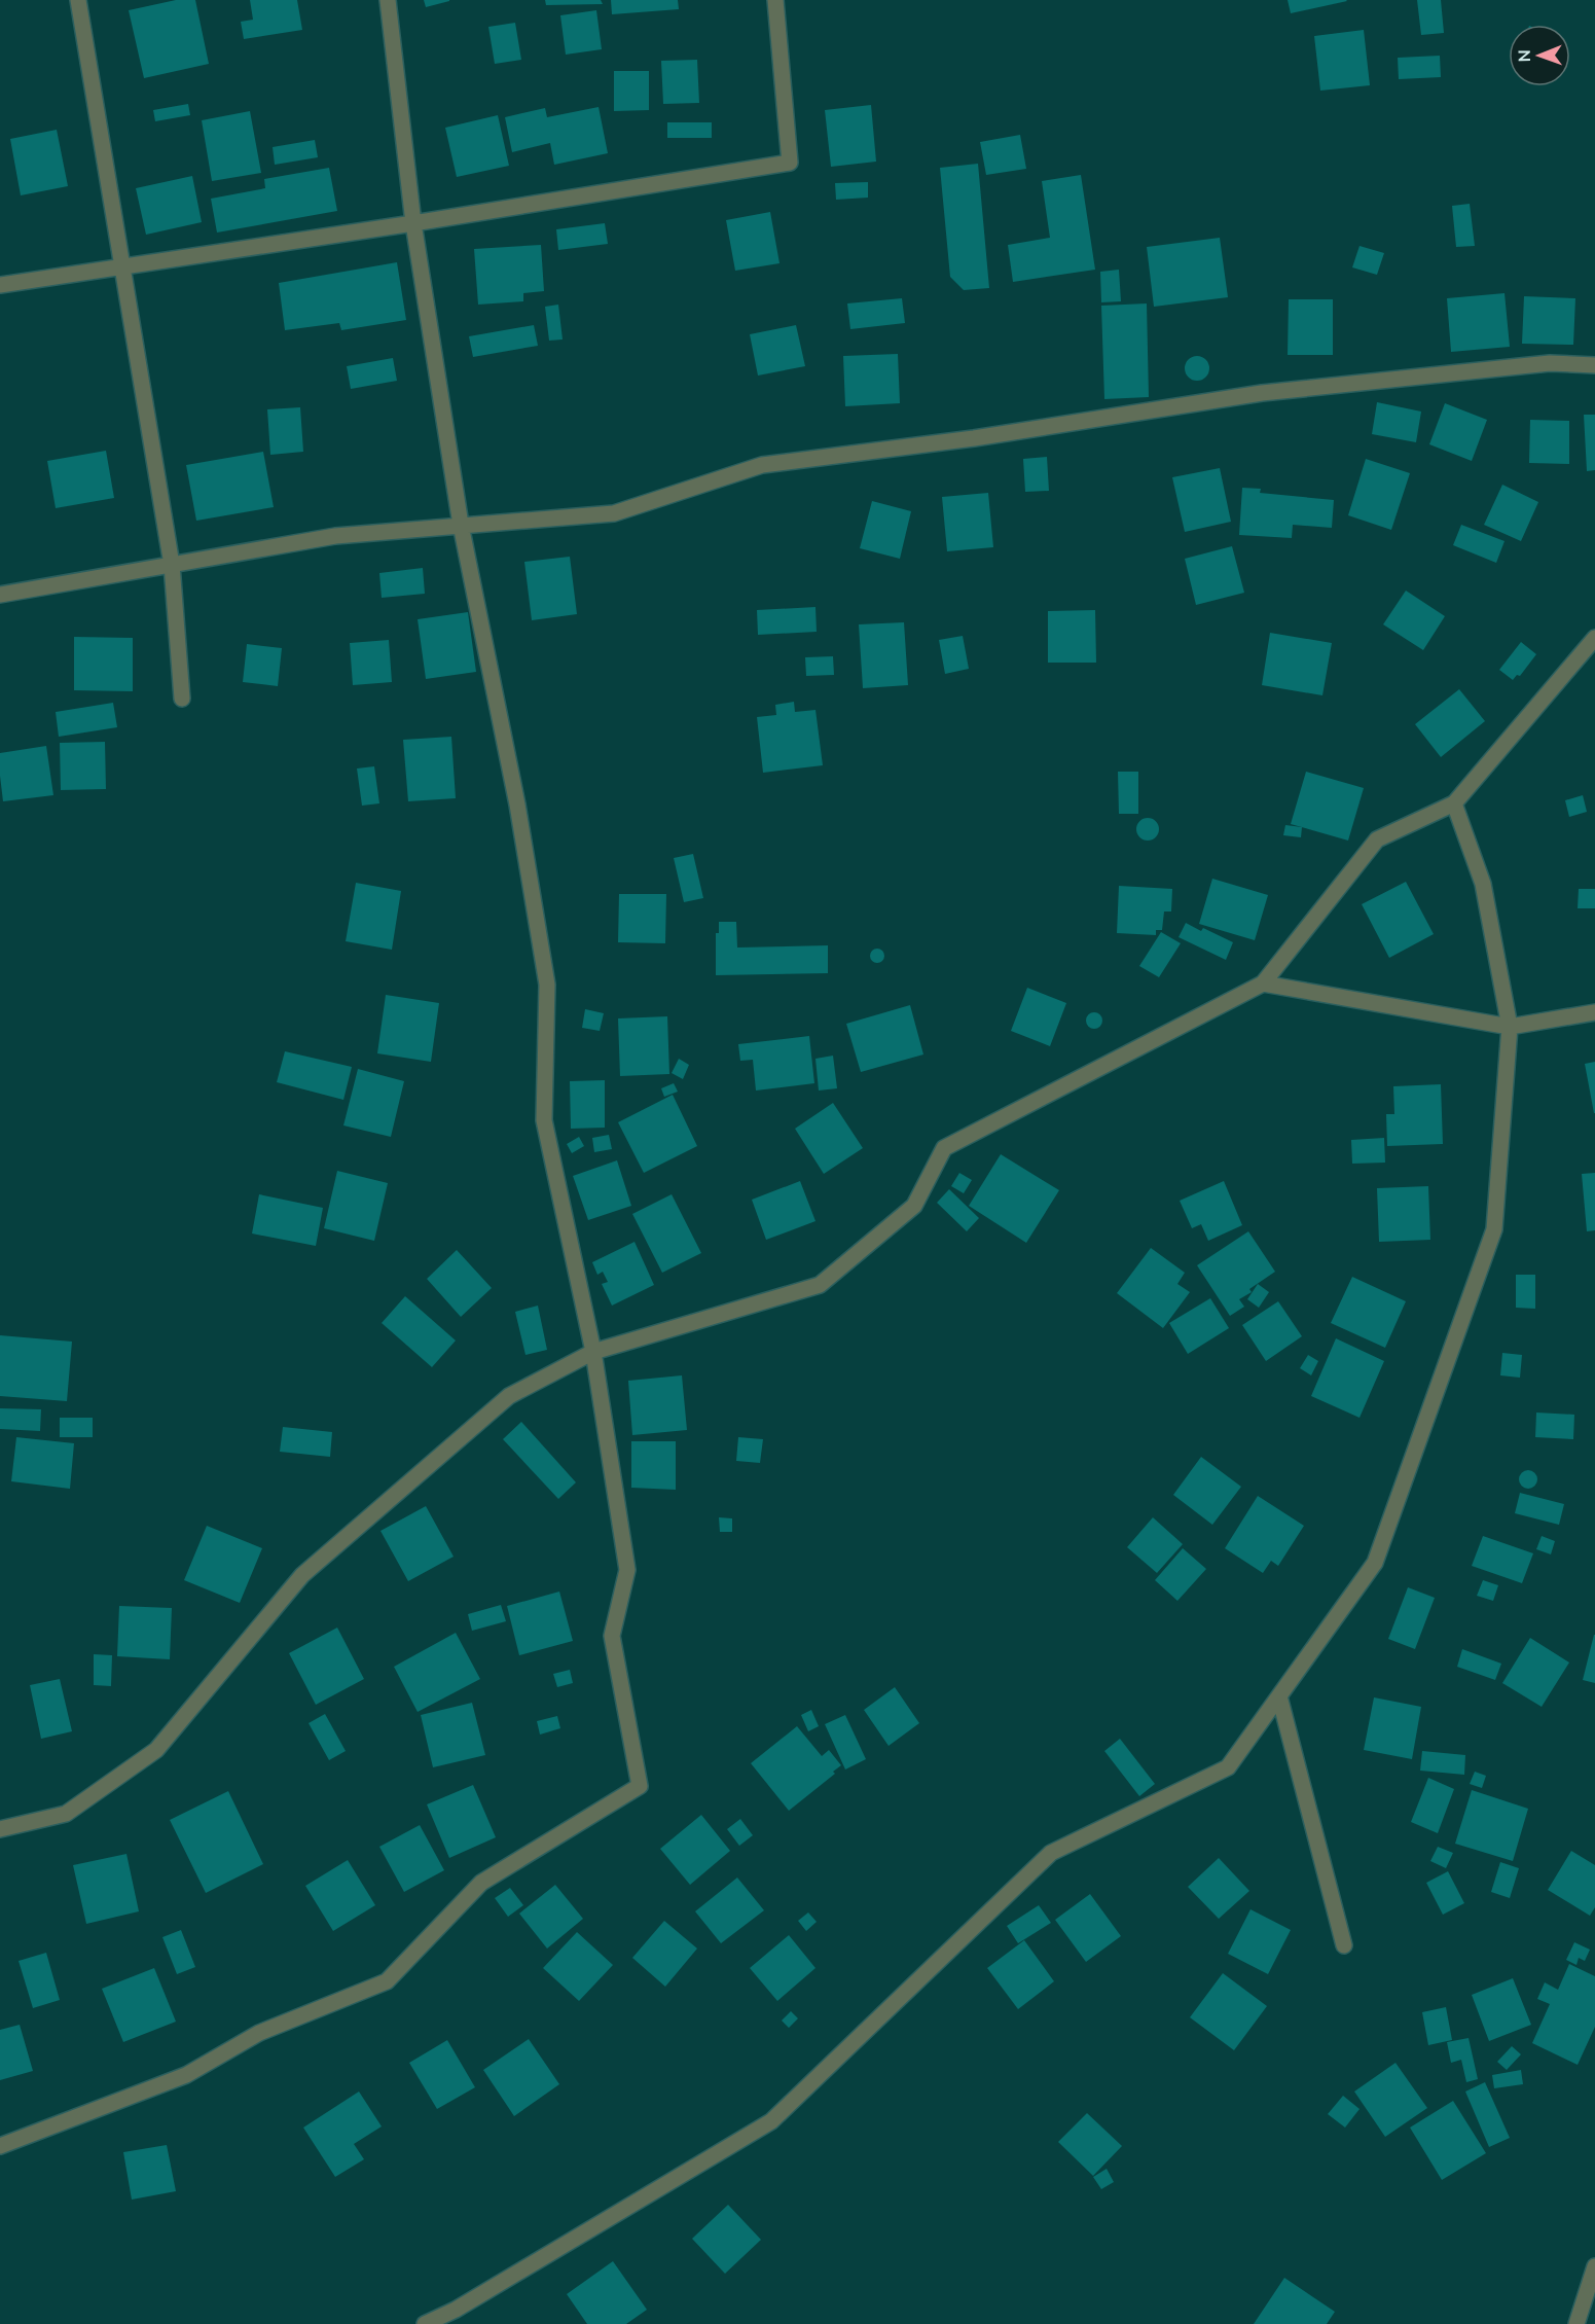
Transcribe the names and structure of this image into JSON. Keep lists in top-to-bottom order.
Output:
{
  "north": "left"
}
